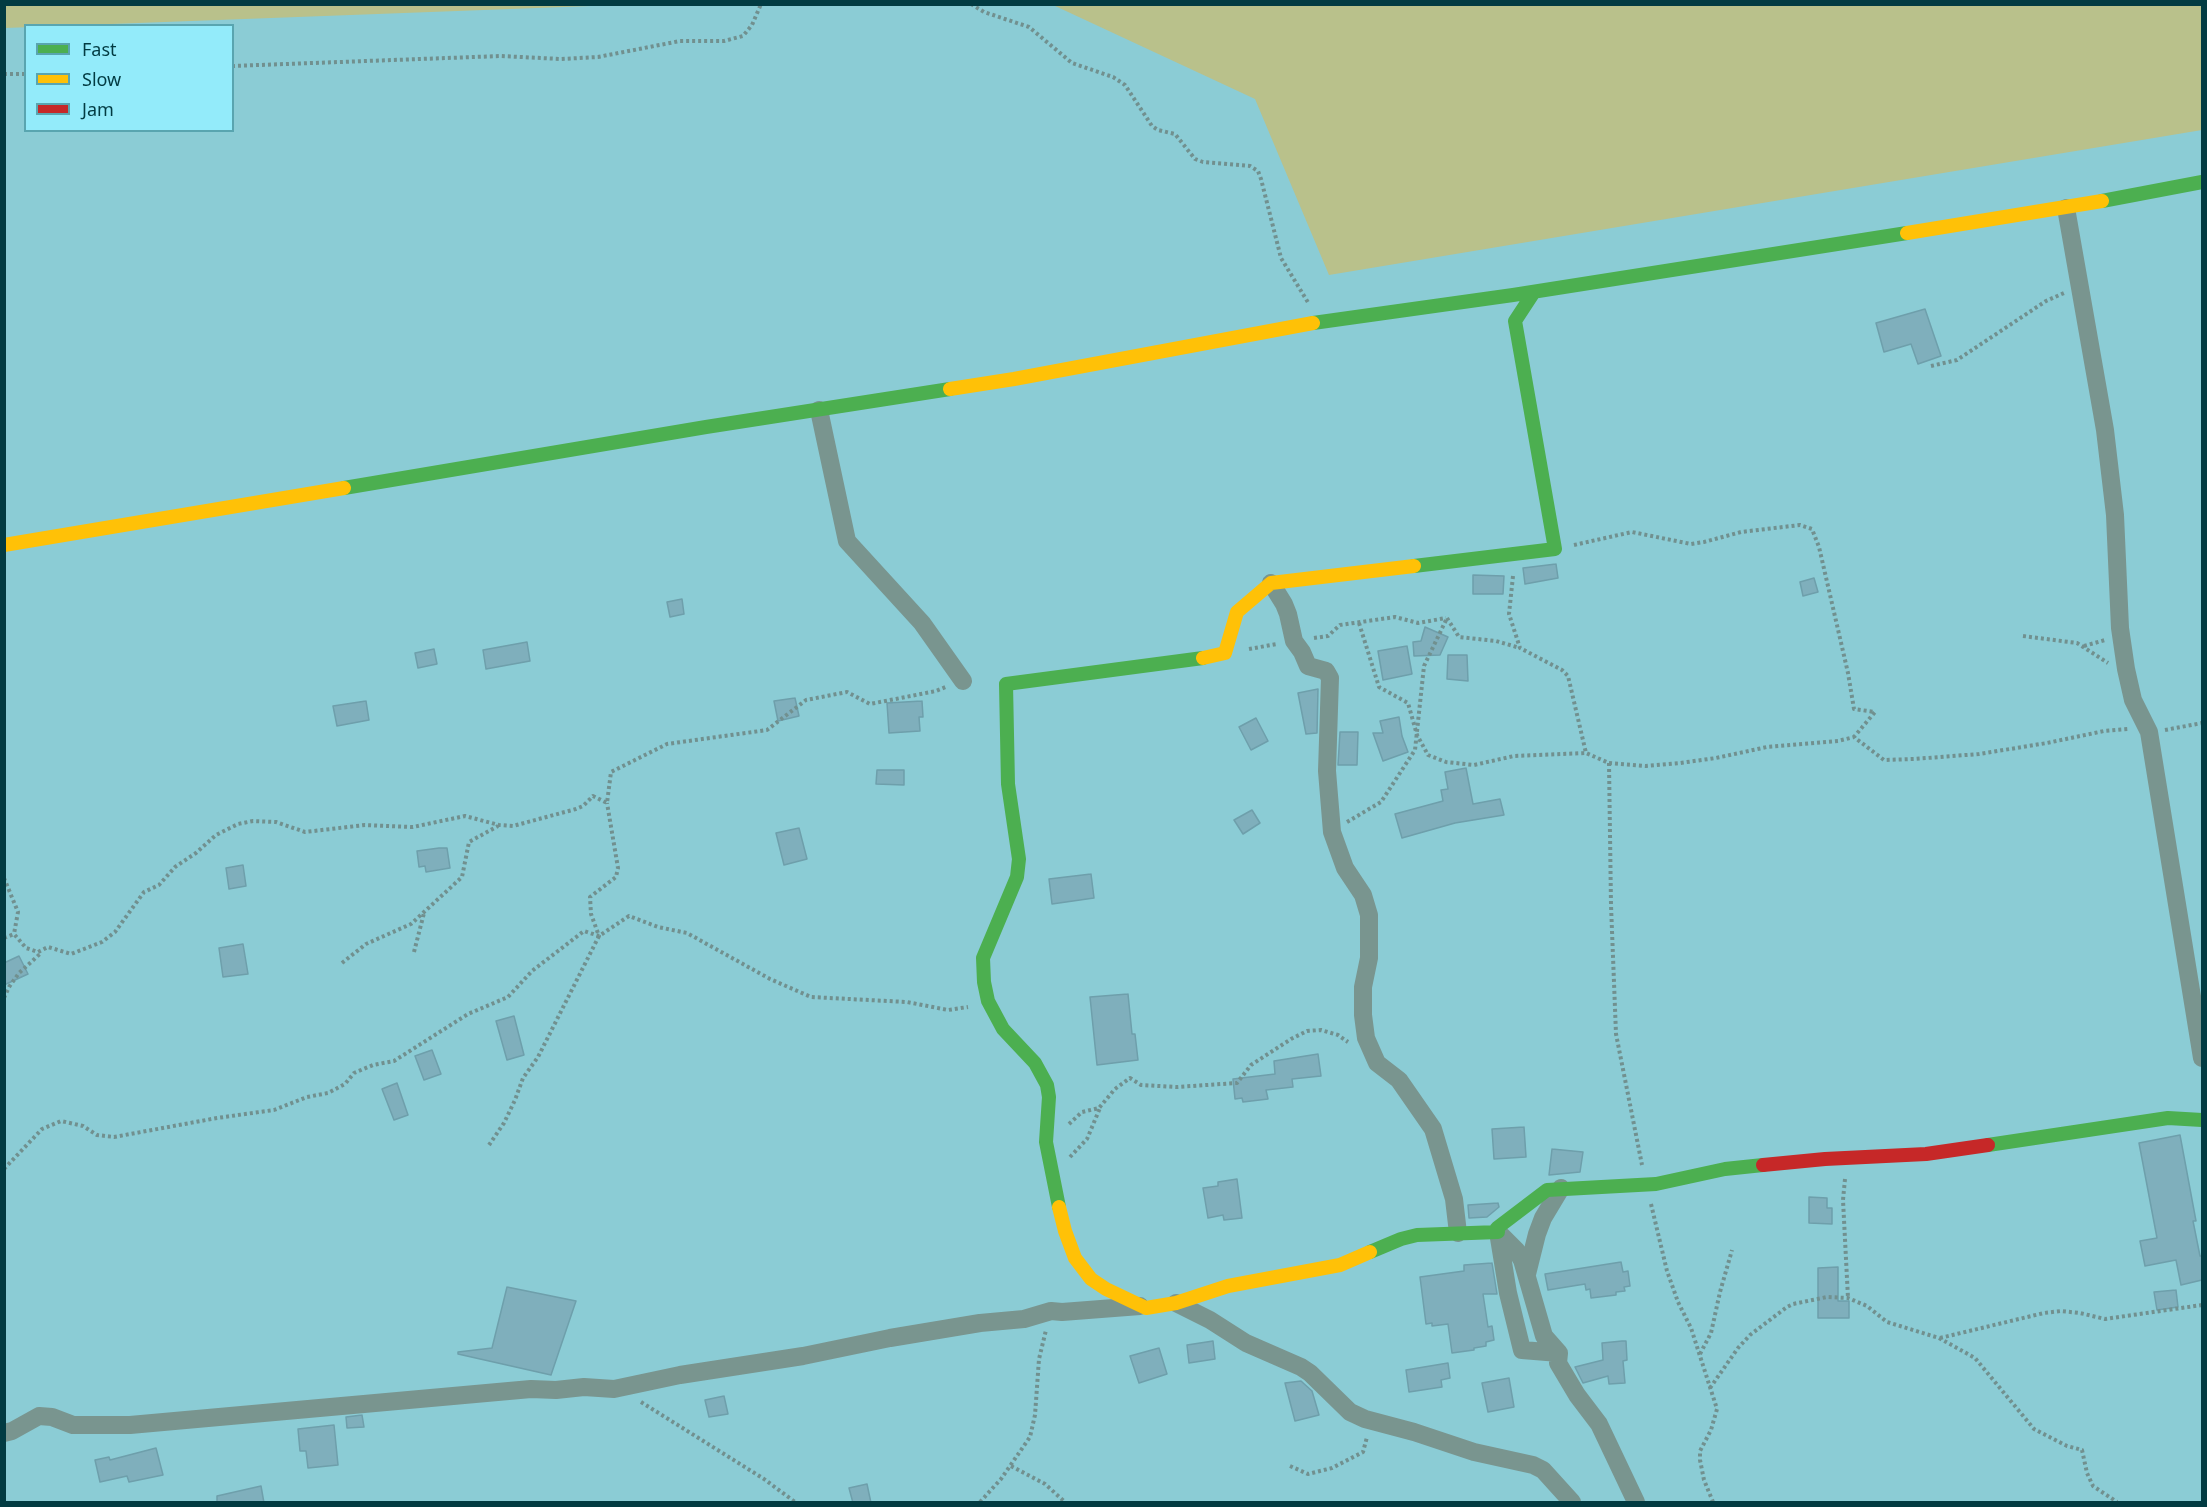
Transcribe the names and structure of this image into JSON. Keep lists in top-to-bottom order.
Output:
{
  "legend": ["Fast", "Slow", "Jam"]
}
